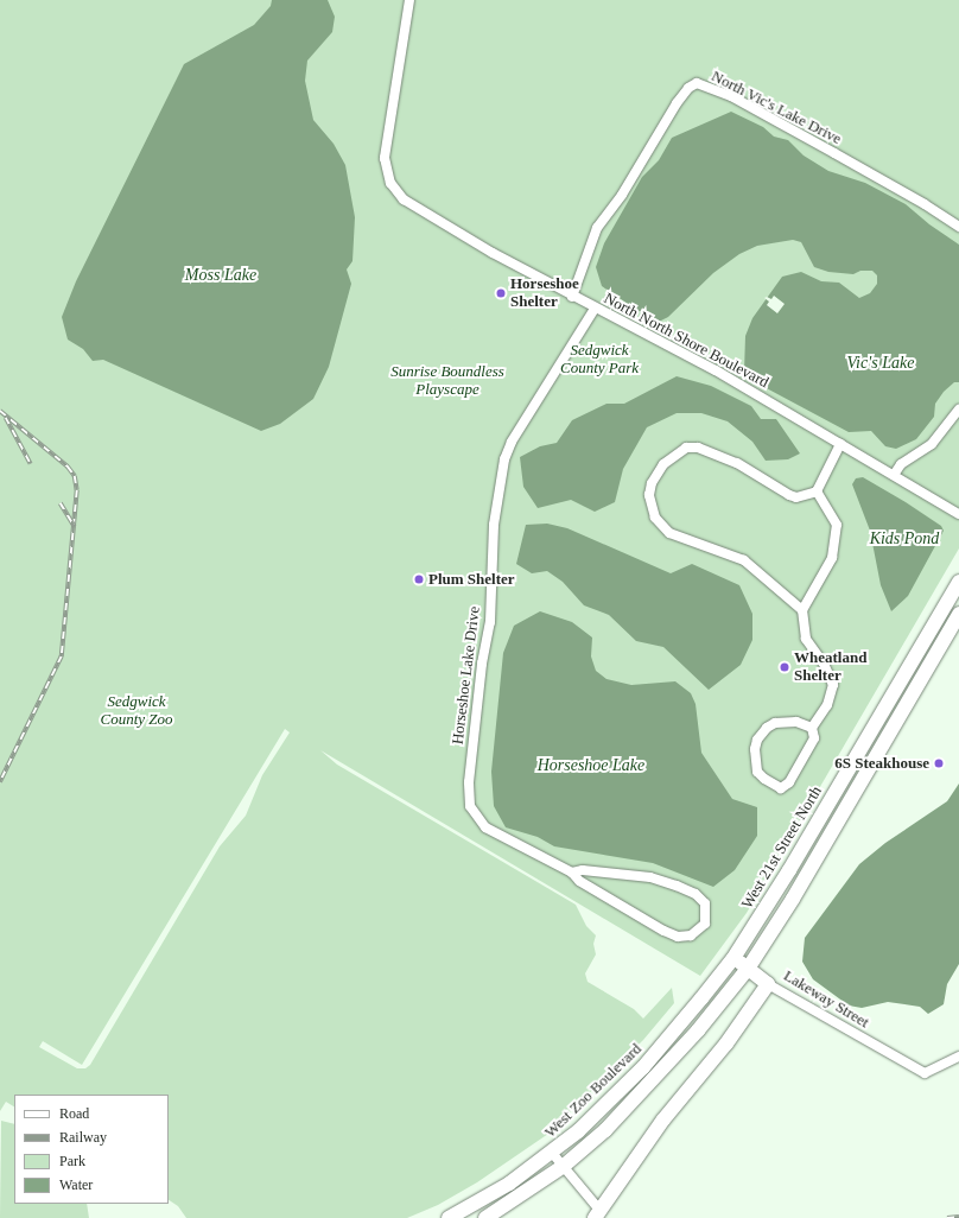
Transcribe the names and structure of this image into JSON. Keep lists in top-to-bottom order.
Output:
{
  "streets": {
    "main road": ["West 21st Street North", "Lakeway Street", "West Zoo Boulevard"],
    "street": ["North Vic's Lake Drive", "North North Shore Boulevard", "Horseshoe Lake Drive"]
  },
  "crossings": [
    ["North Vic's Lake Drive", "North North Shore Boulevard"],
    ["North North Shore Boulevard", "Horseshoe Lake Drive"],
    ["West 21st Street North", "Lakeway Street"],
    ["West 21st Street North", "West Zoo Boulevard"],
    ["Lakeway Street", "West Zoo Boulevard"]
  ],
  "water": [
    "Moss Lake",
    "Vic's Lake",
    "Kids Pond",
    "Horseshoe Lake"
  ],
  "parks": ["Sedgwick County Park", "Sunrise Boundless Playscape", "Sedgwick County Zoo"],
  "places": [
    "Horseshoe Shelter",
    "Plum Shelter",
    "Wheatland Shelter",
    "6S Steakhouse"
  ],
  "legend": [
    "Road",
    "Railway",
    "Park",
    "Water"
  ]
}
